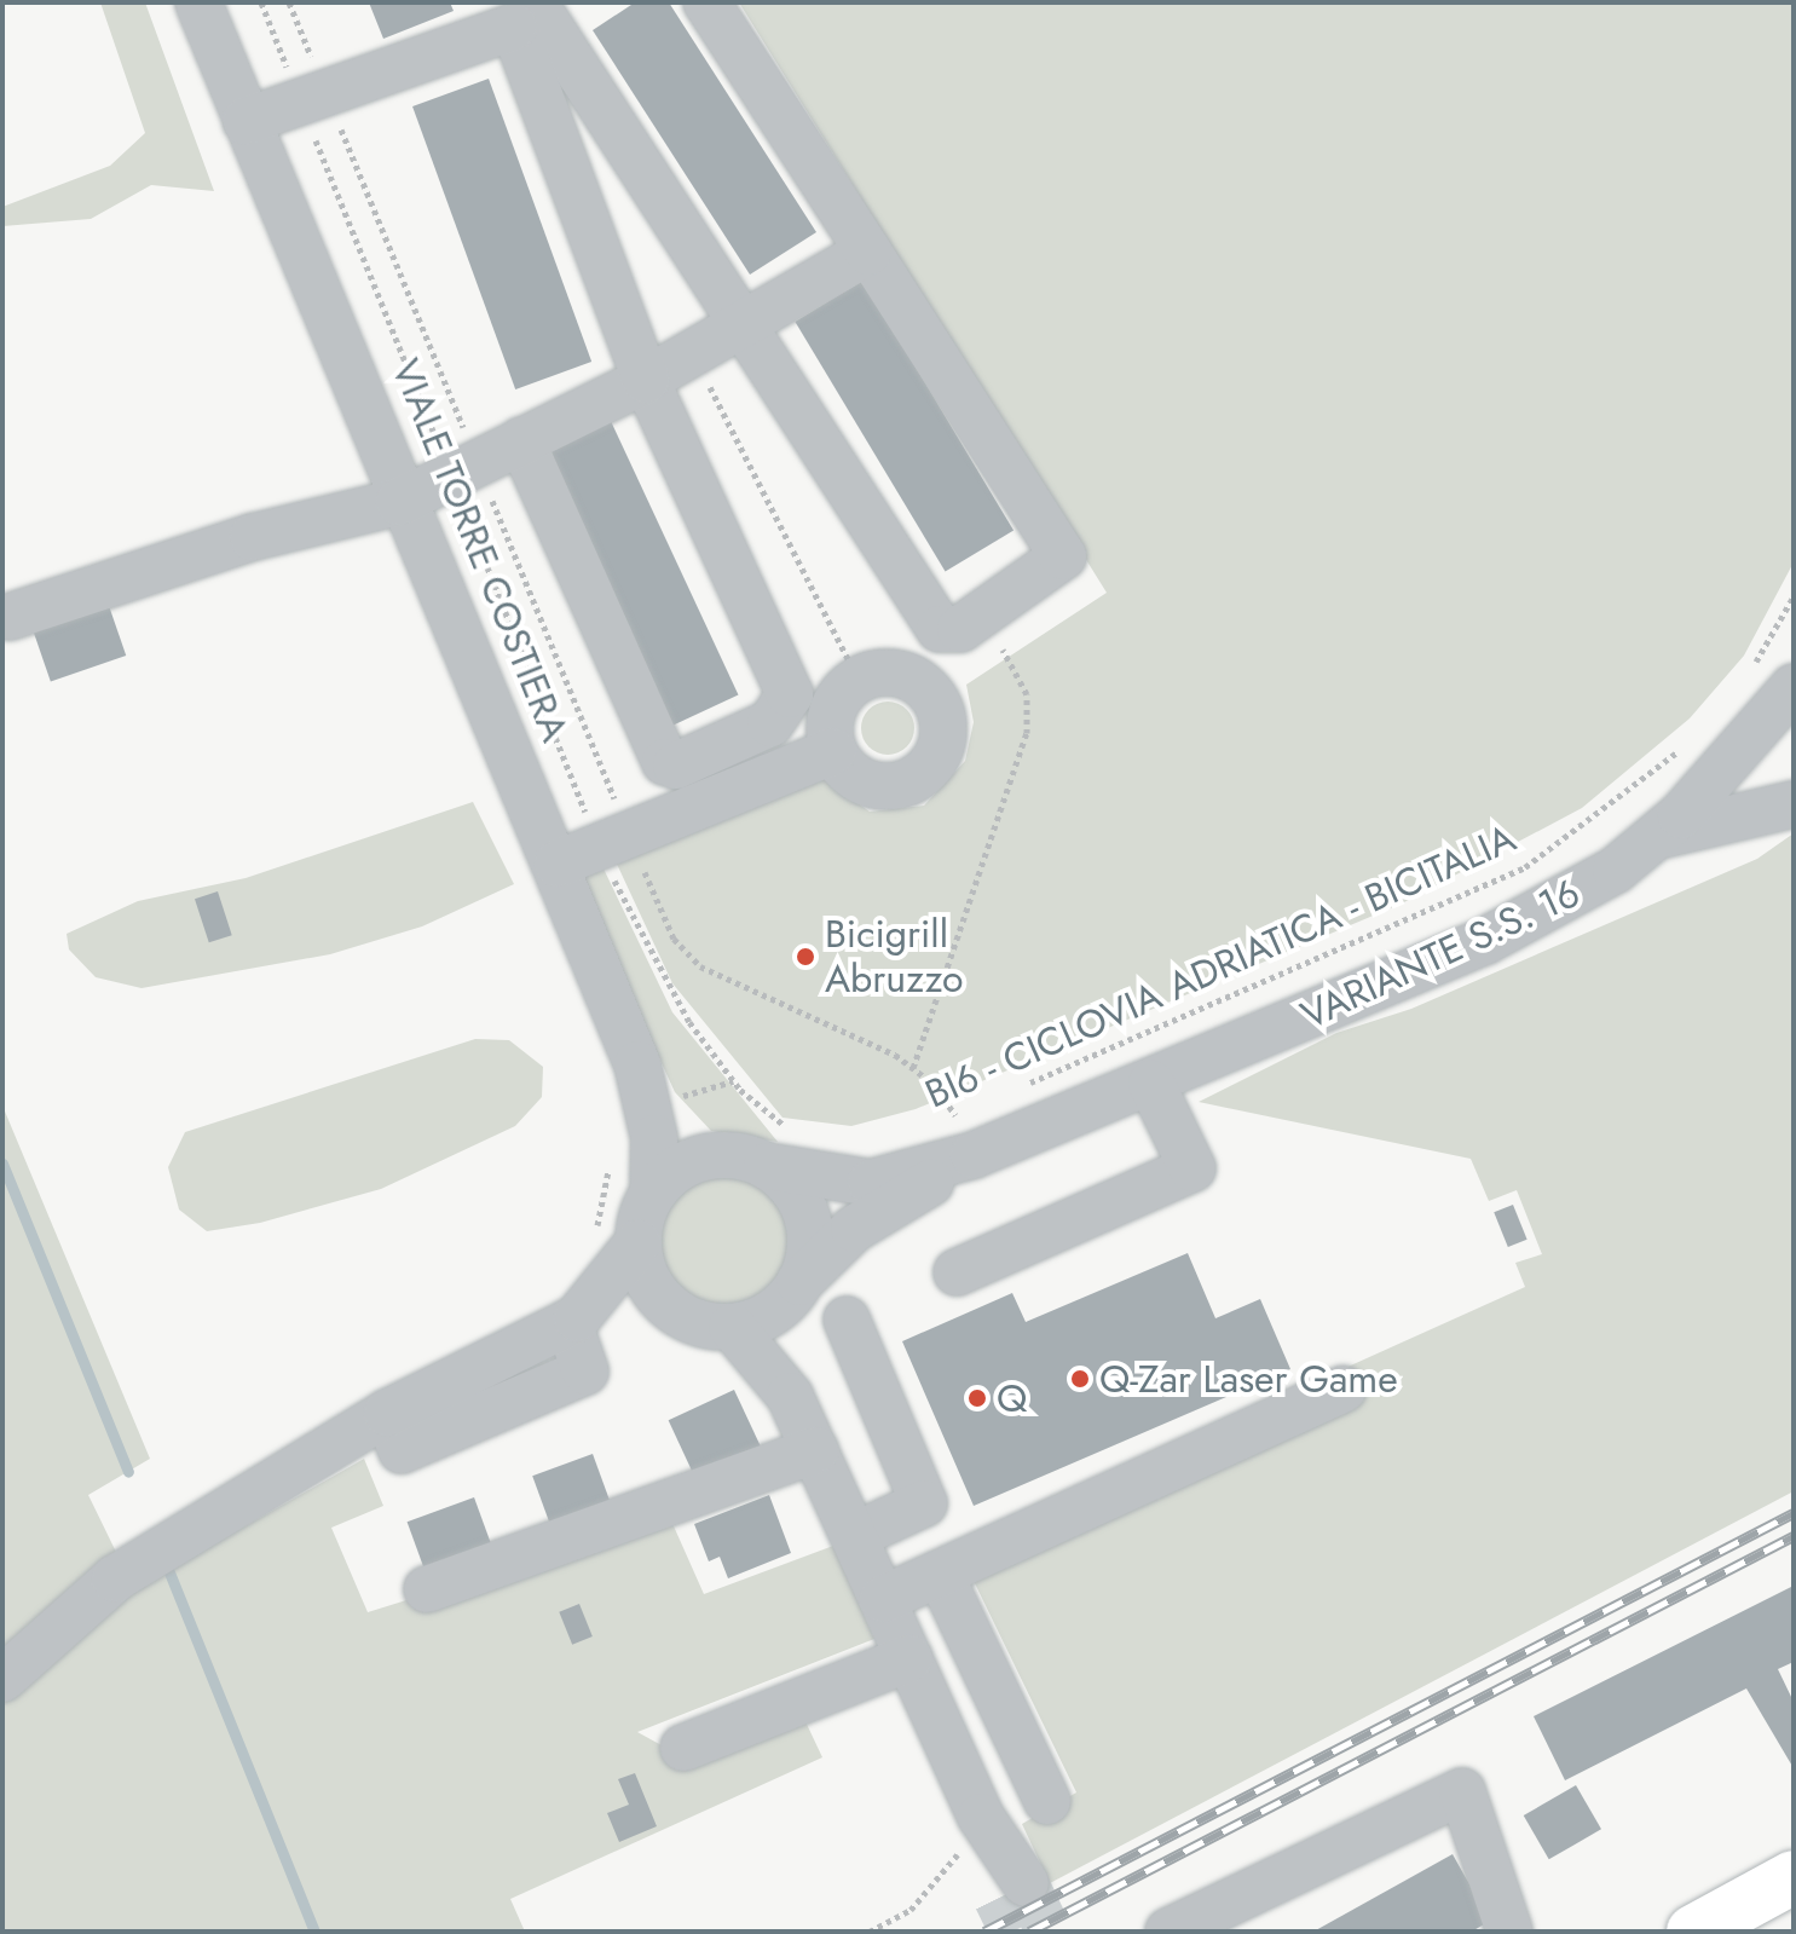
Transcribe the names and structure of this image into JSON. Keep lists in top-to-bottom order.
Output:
{
  "streets": {
    "street": ["VIALE TORRE COSTIERA", "VARIANTE S.S. 16"],
    "path": ["BI6 - CICLOVIA ADRIATICA - BICITALIA"]
  },
  "crossings": [
    ["VIALE TORRE COSTIERA", "VARIANTE S.S. 16"]
  ],
  "places": ["Bicigrill Abruzzo", "Q-Zar Laser Game", "Q"]
}
